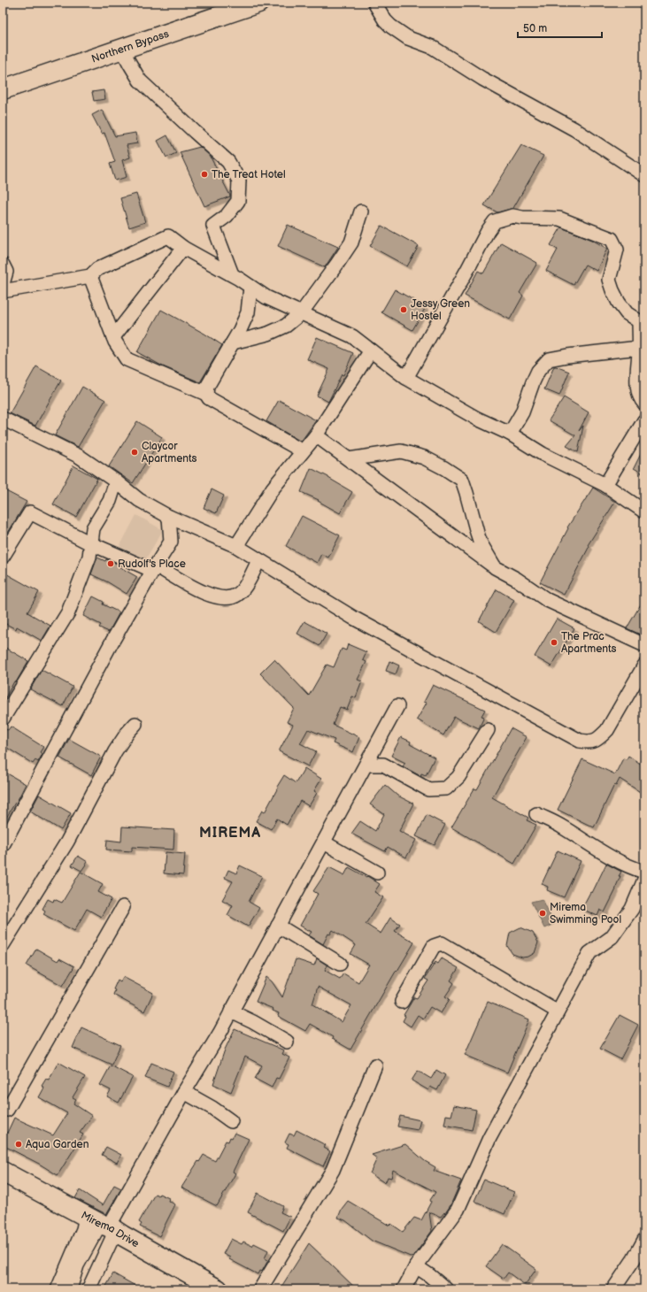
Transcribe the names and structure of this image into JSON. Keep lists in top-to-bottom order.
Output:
{
  "streets": {
    "main road": ["Northern Bypass", "Mirema Drive"]
  },
  "districts": ["MIREMA"],
  "places": [
    "The Treat Hotel",
    "Jessy Green Hostel",
    "Claycor Apartments",
    "Rudolf's Place",
    "The Prac Apartments",
    "Mirema Swimming Pool",
    "Aqua Garden"
  ],
  "scale_bar": "50 m"
}
